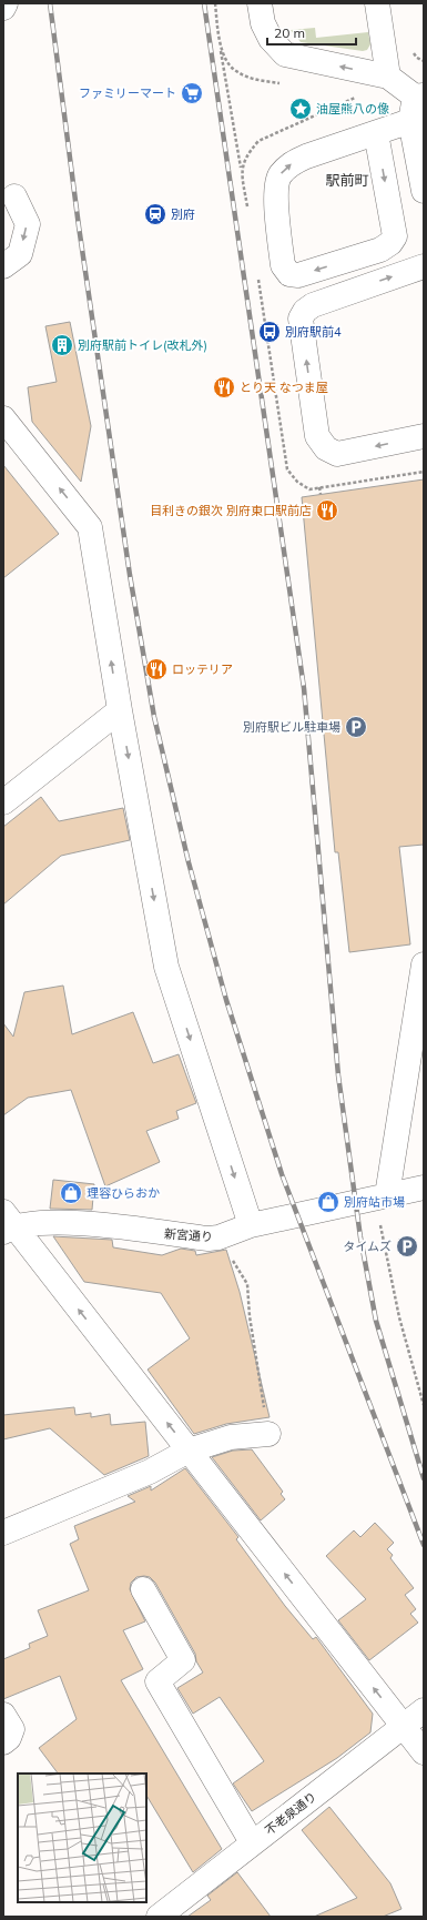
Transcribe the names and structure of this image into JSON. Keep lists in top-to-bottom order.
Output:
{
  "streets": {
    "street": ["新宮通り", "不老泉通り"]
  },
  "districts": ["駅前町"],
  "places": {
    "supermarket": ["ファミリーマート"],
    "place": ["油屋熊八の像"],
    "station": ["別府"],
    "bus stop": ["別府駅前4"],
    "building": ["別府駅前トイレ(改札外)"],
    "restaurant": ["とり天 なつま屋", "目利きの銀次 別府東口駅前店", "ロッテリア"],
    "parking": ["別府駅ビル駐車場", "タイムズ"],
    "shop": ["理容ひらおか", "別府站市場"]
  },
  "scale_bar": "20 m"
}
